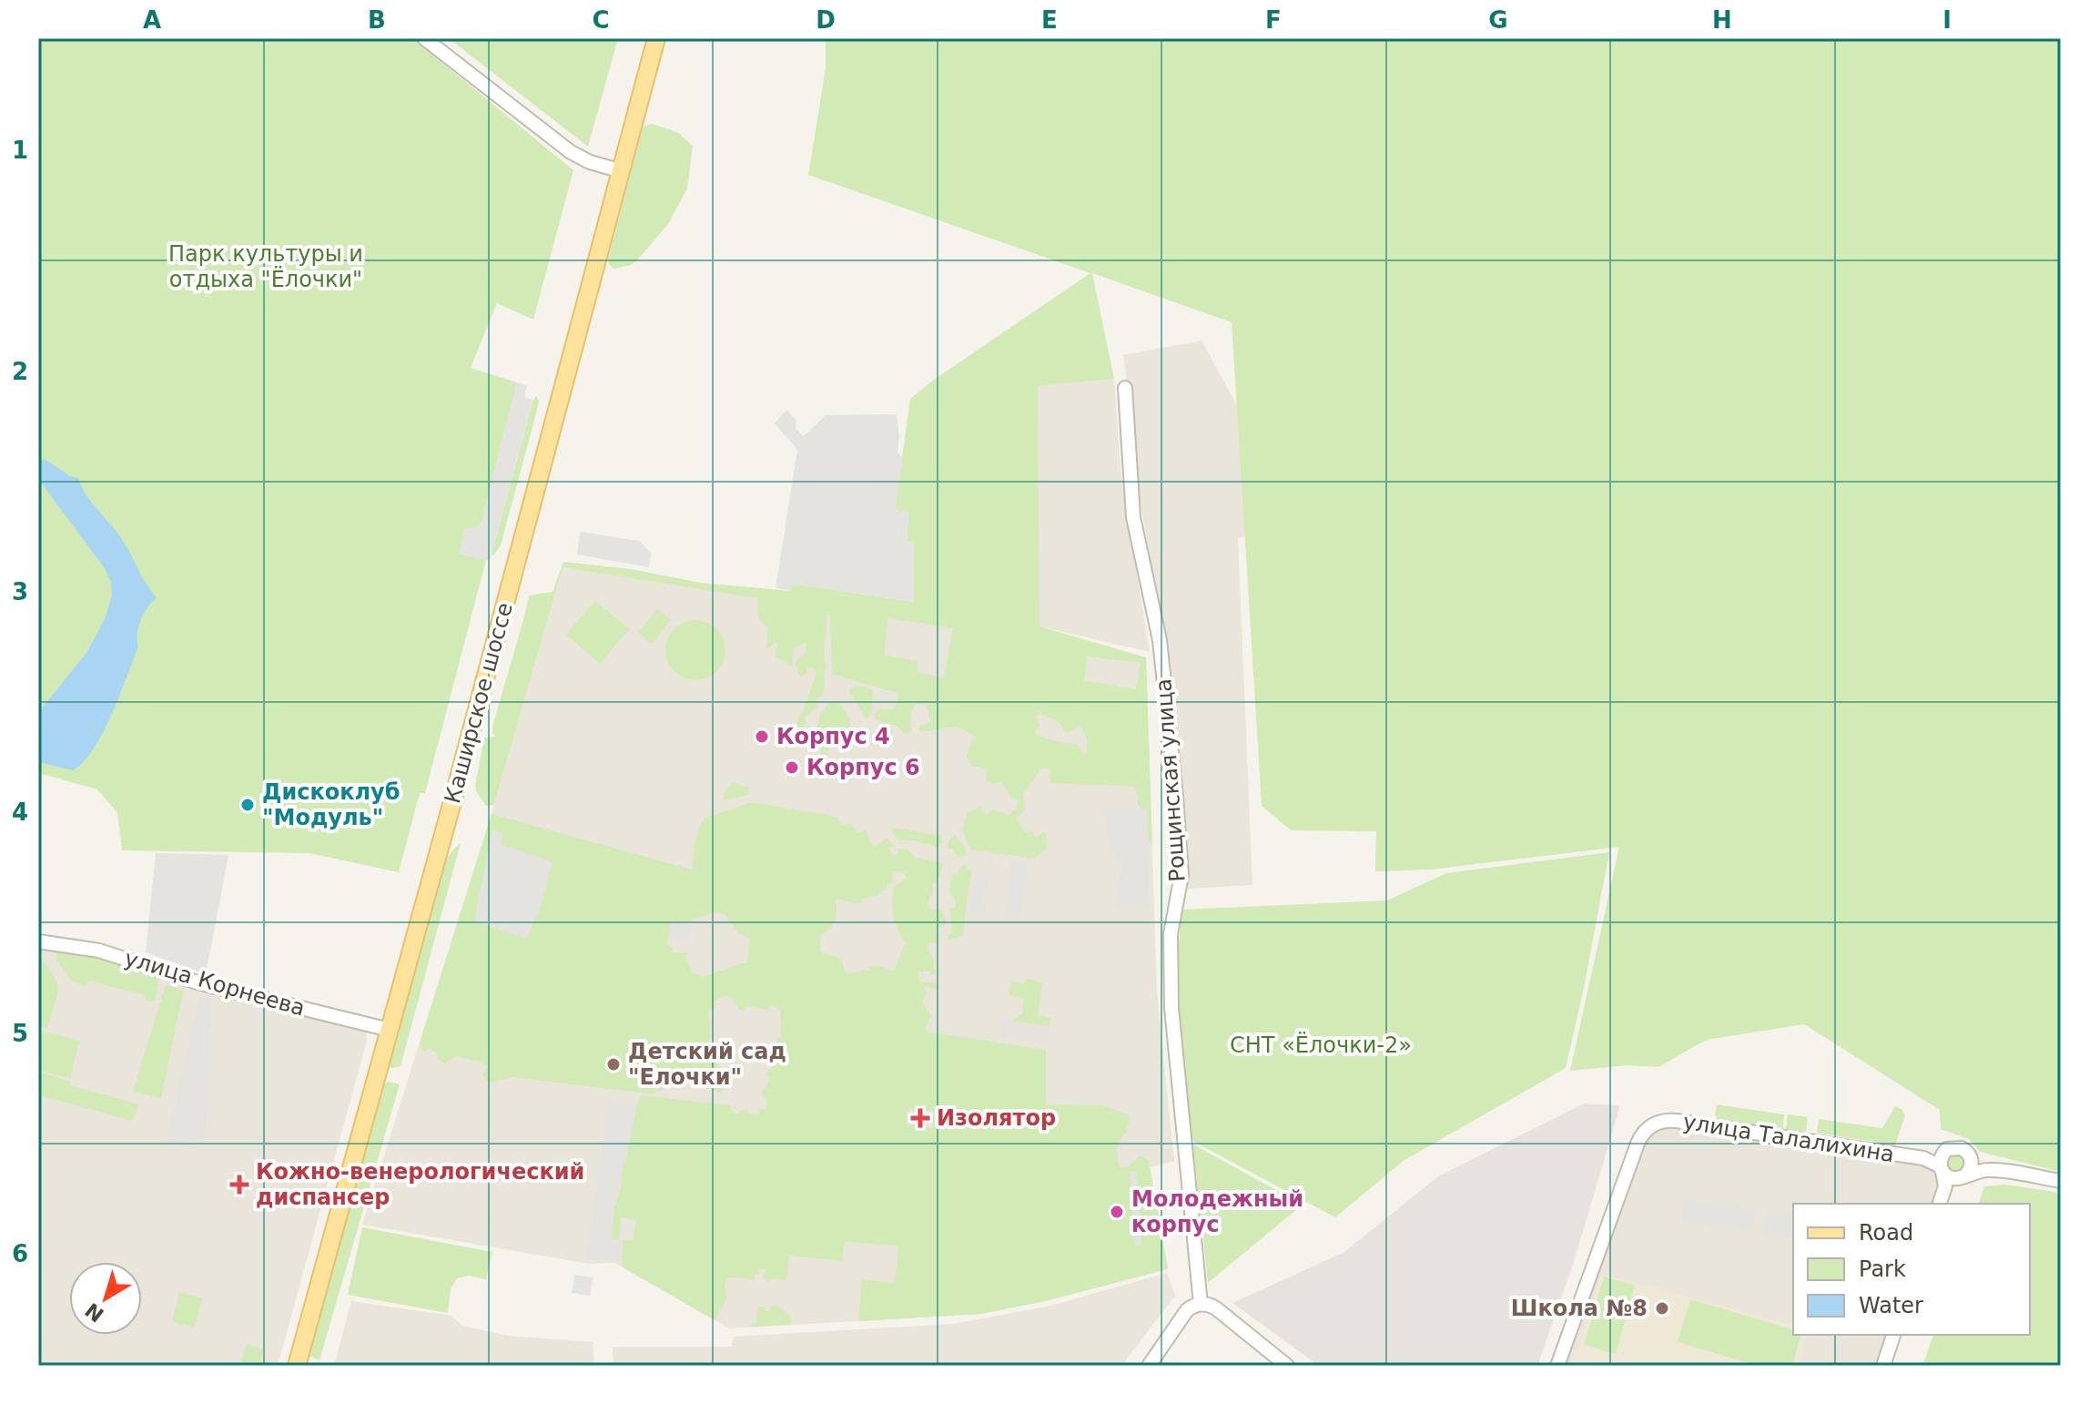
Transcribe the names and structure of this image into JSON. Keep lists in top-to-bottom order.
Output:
{
  "streets": {
    "main road": ["Каширское шоссе"],
    "street": ["Рощинская улица", "улица Корнеева", "улица Талалихина"]
  },
  "crossings": [
    ["Каширское шоссе", "улица Корнеева"]
  ],
  "parks": ["Парк культуры и отдыха \"Ёлочки\"", "СНТ «Ёлочки-2»"],
  "places": {
    "other": [
      "Корпус 4",
      "Корпус 6",
      "Дискоклуб \"Модуль\"",
      "Детский сад \"Елочки\"",
      "Молодежный корпус",
      "Школа №8"
    ],
    "health": ["Изолятор", "Кожно-венерологический диспансер"]
  },
  "legend": ["Road", "Park", "Water"],
  "north": "bottom left",
  "grid": {
    "columns": [
      "A",
      "B",
      "C",
      "D",
      "E",
      "F",
      "G",
      "H",
      "I"
    ],
    "rows": [
      "1",
      "2",
      "3",
      "4",
      "5",
      "6"
    ]
  }
}
